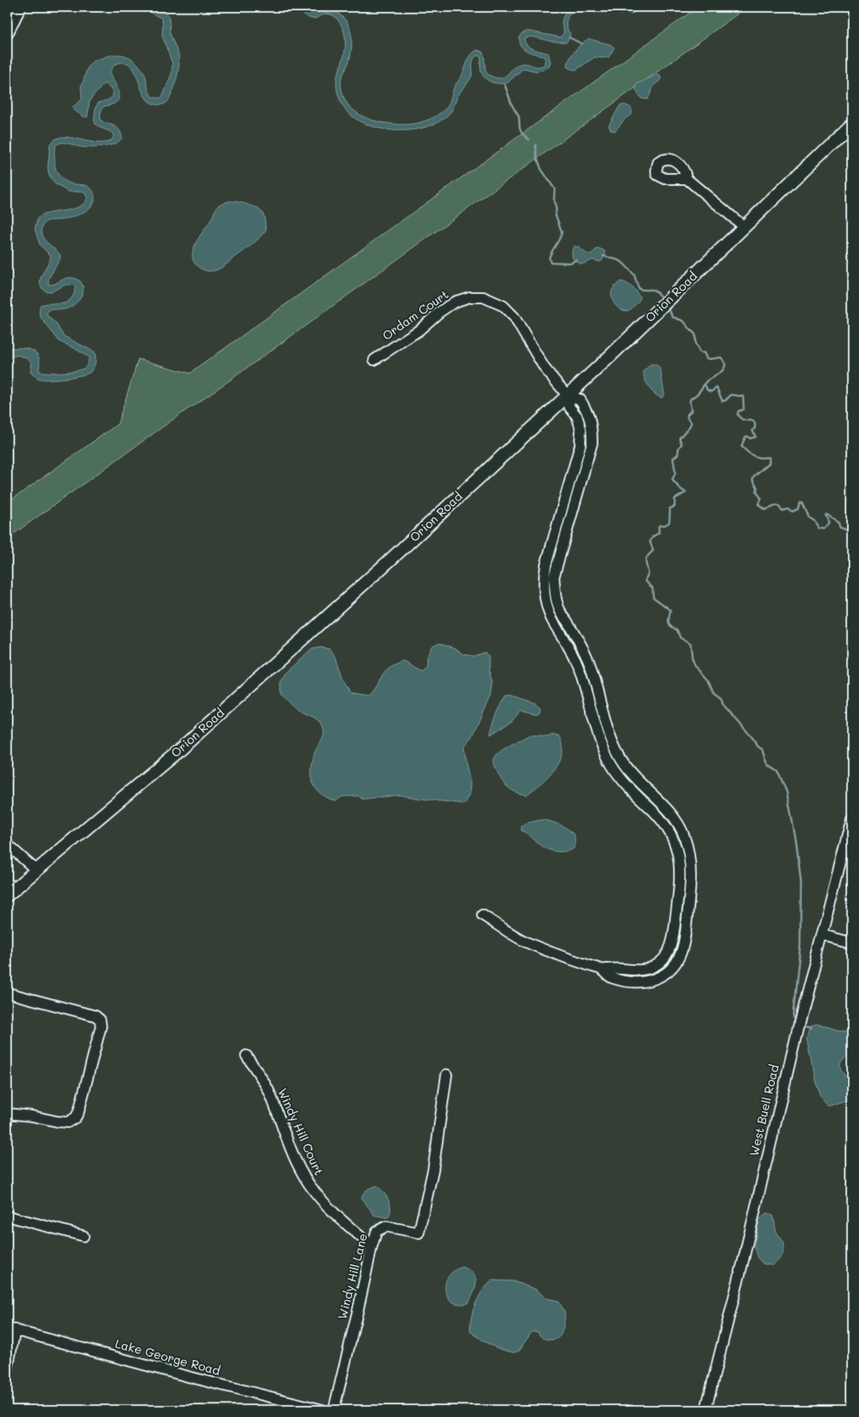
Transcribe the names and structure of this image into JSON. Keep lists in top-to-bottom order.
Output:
{
  "streets": {
    "main road": ["Orion Road"],
    "street": [
      "Ordam Court",
      "West Buell Road",
      "Windy Hill Court",
      "Windy Hill Lane",
      "Lake George Road"
    ]
  },
  "crossings": [
    ["Orion Road", "Ordam Court"],
    ["Windy Hill Court", "Windy Hill Lane"]
  ]
}
